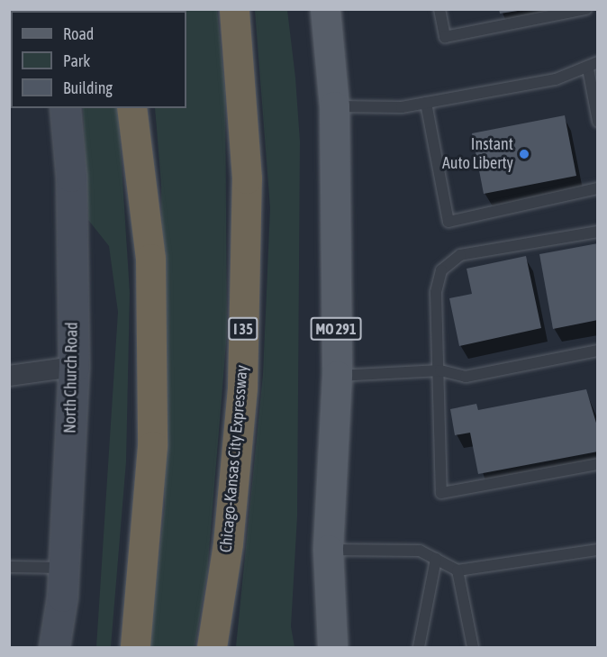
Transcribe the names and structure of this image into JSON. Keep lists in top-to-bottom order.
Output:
{
  "streets": {
    "highway": ["I 35", "Chicago-Kansas City Expressway"],
    "main road": ["MO 291", "North Church Road"]
  },
  "places": ["Instant Auto Liberty"],
  "legend": ["Road", "Park", "Building"]
}
